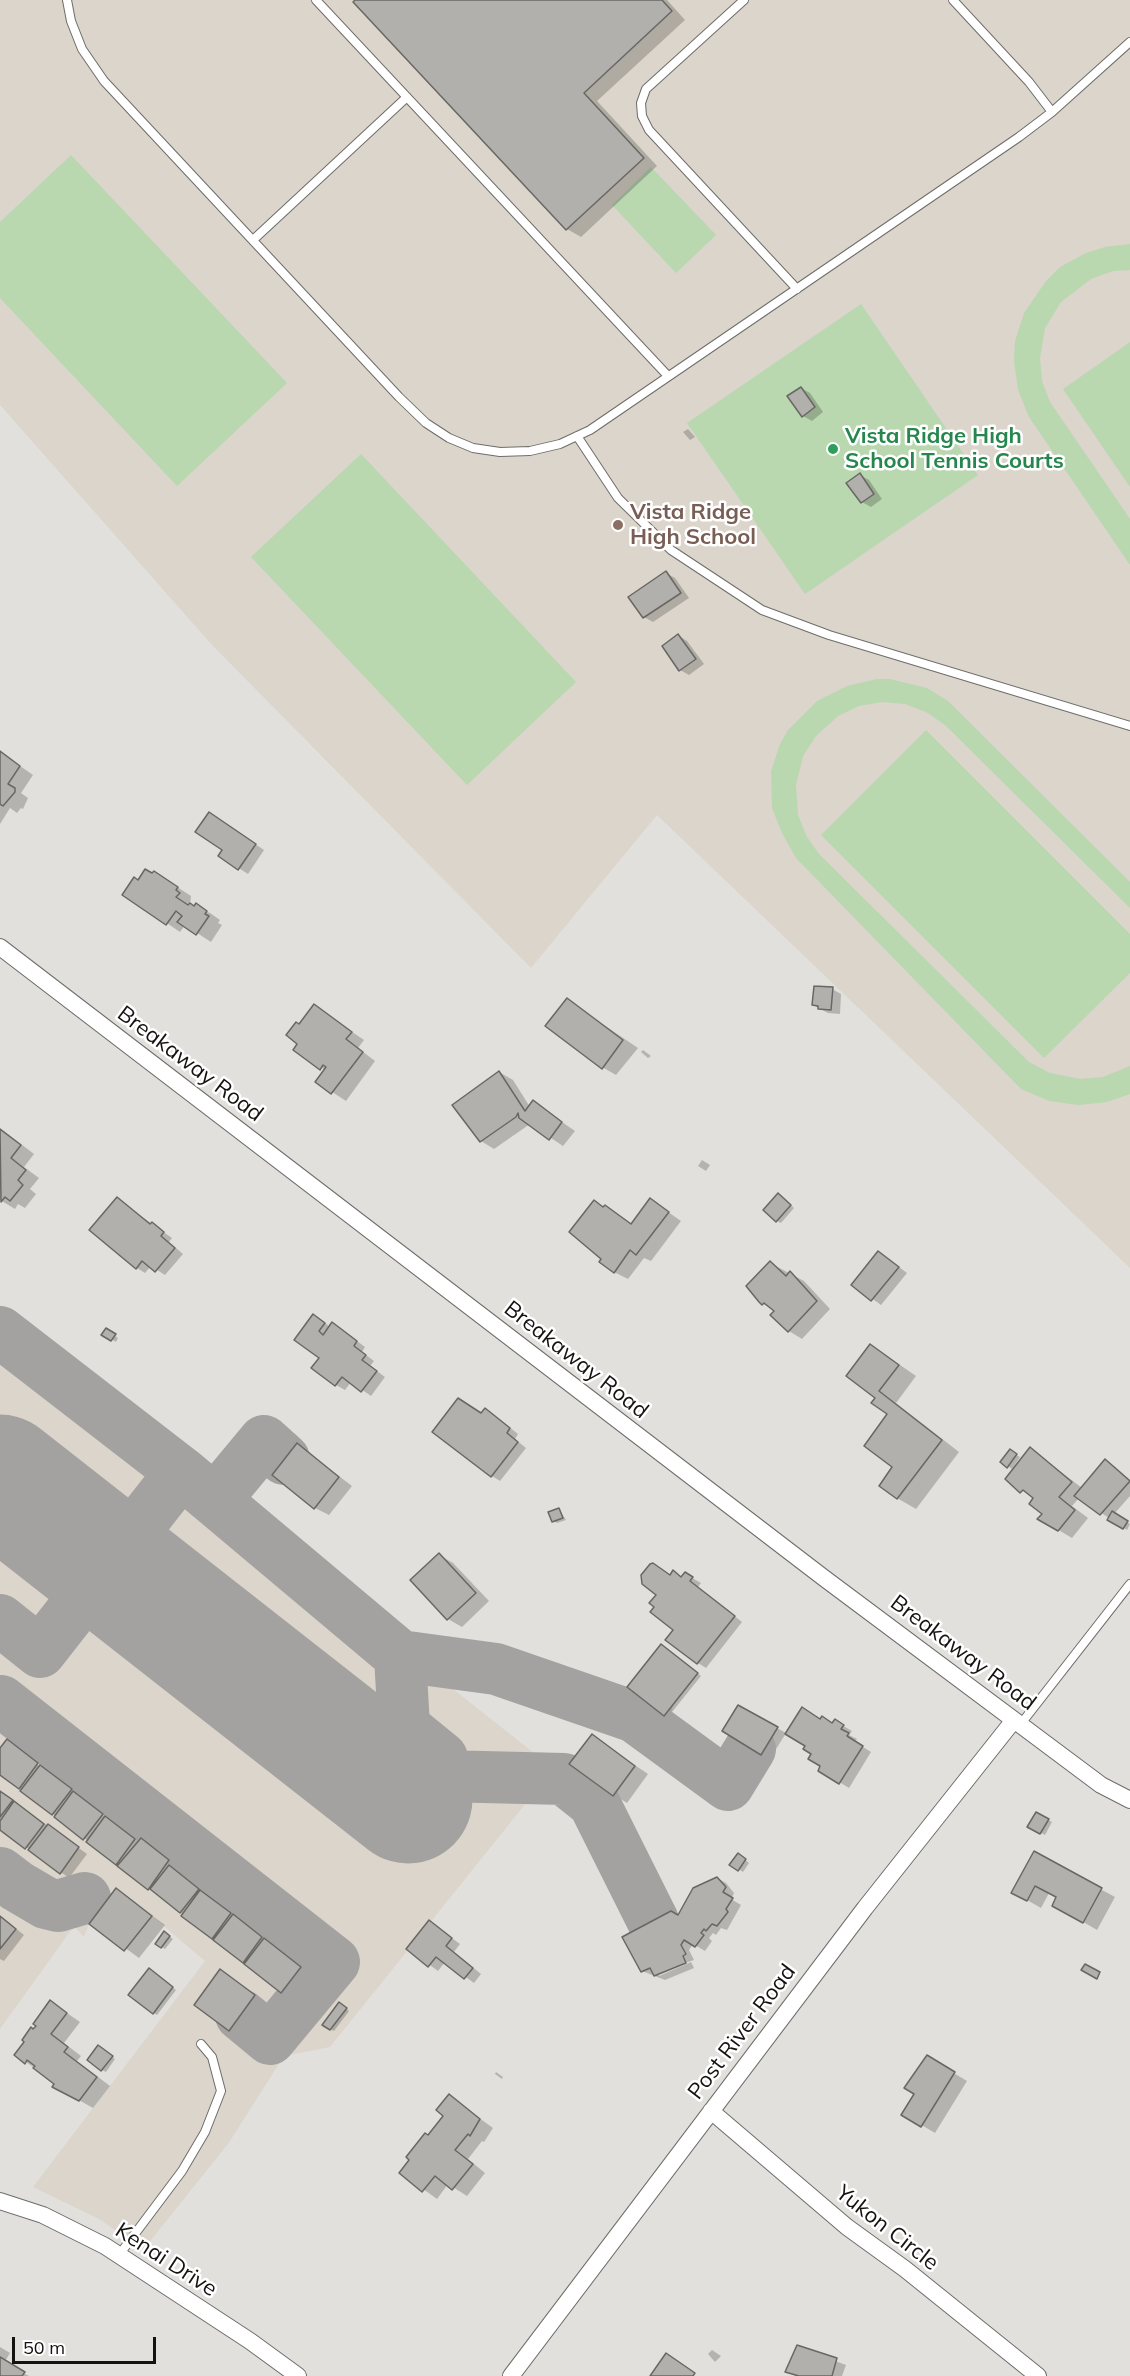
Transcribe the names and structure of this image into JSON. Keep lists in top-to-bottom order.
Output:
{
  "streets": {
    "street": [
      "Breakaway Road",
      "Post River Road",
      "Yukon Circle",
      "Kenai Drive"
    ]
  },
  "crossings": [
    ["Breakaway Road", "Post River Road"],
    ["Post River Road", "Yukon Circle"]
  ],
  "places": ["Vista Ridge High School Tennis Courts", "Vista Ridge High School"],
  "scale_bar": "50 m"
}
